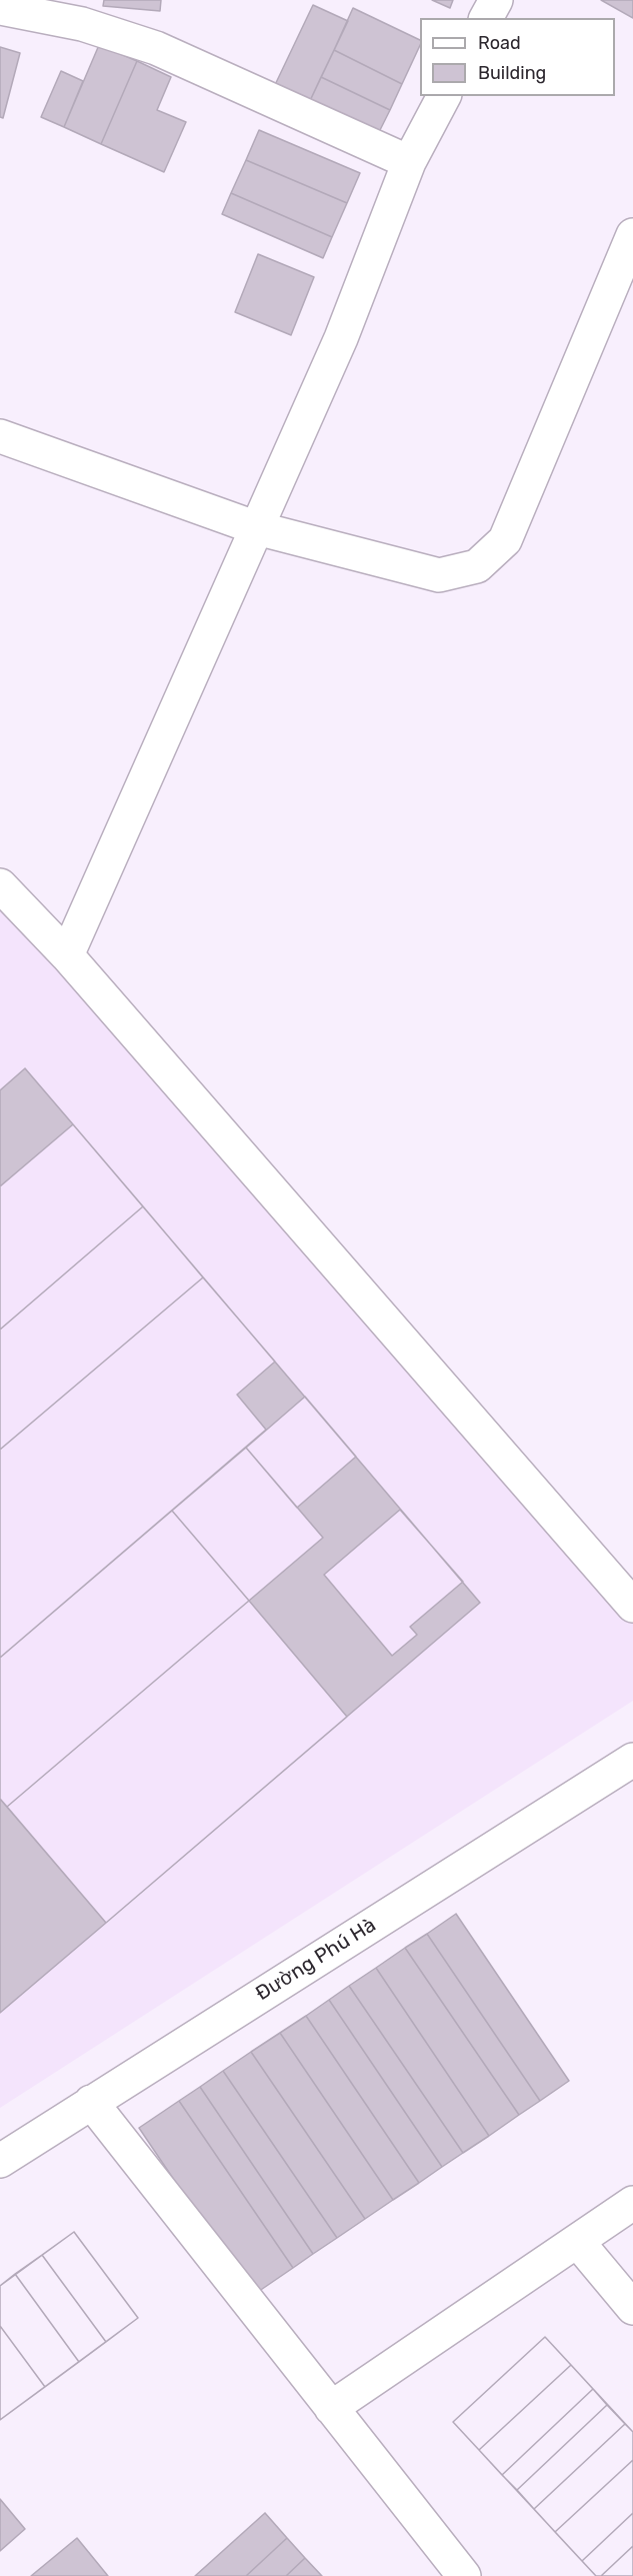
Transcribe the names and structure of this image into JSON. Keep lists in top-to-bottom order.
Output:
{
  "streets": {
    "street": ["Đường Phú Hà"]
  },
  "legend": ["Road", "Building"]
}
